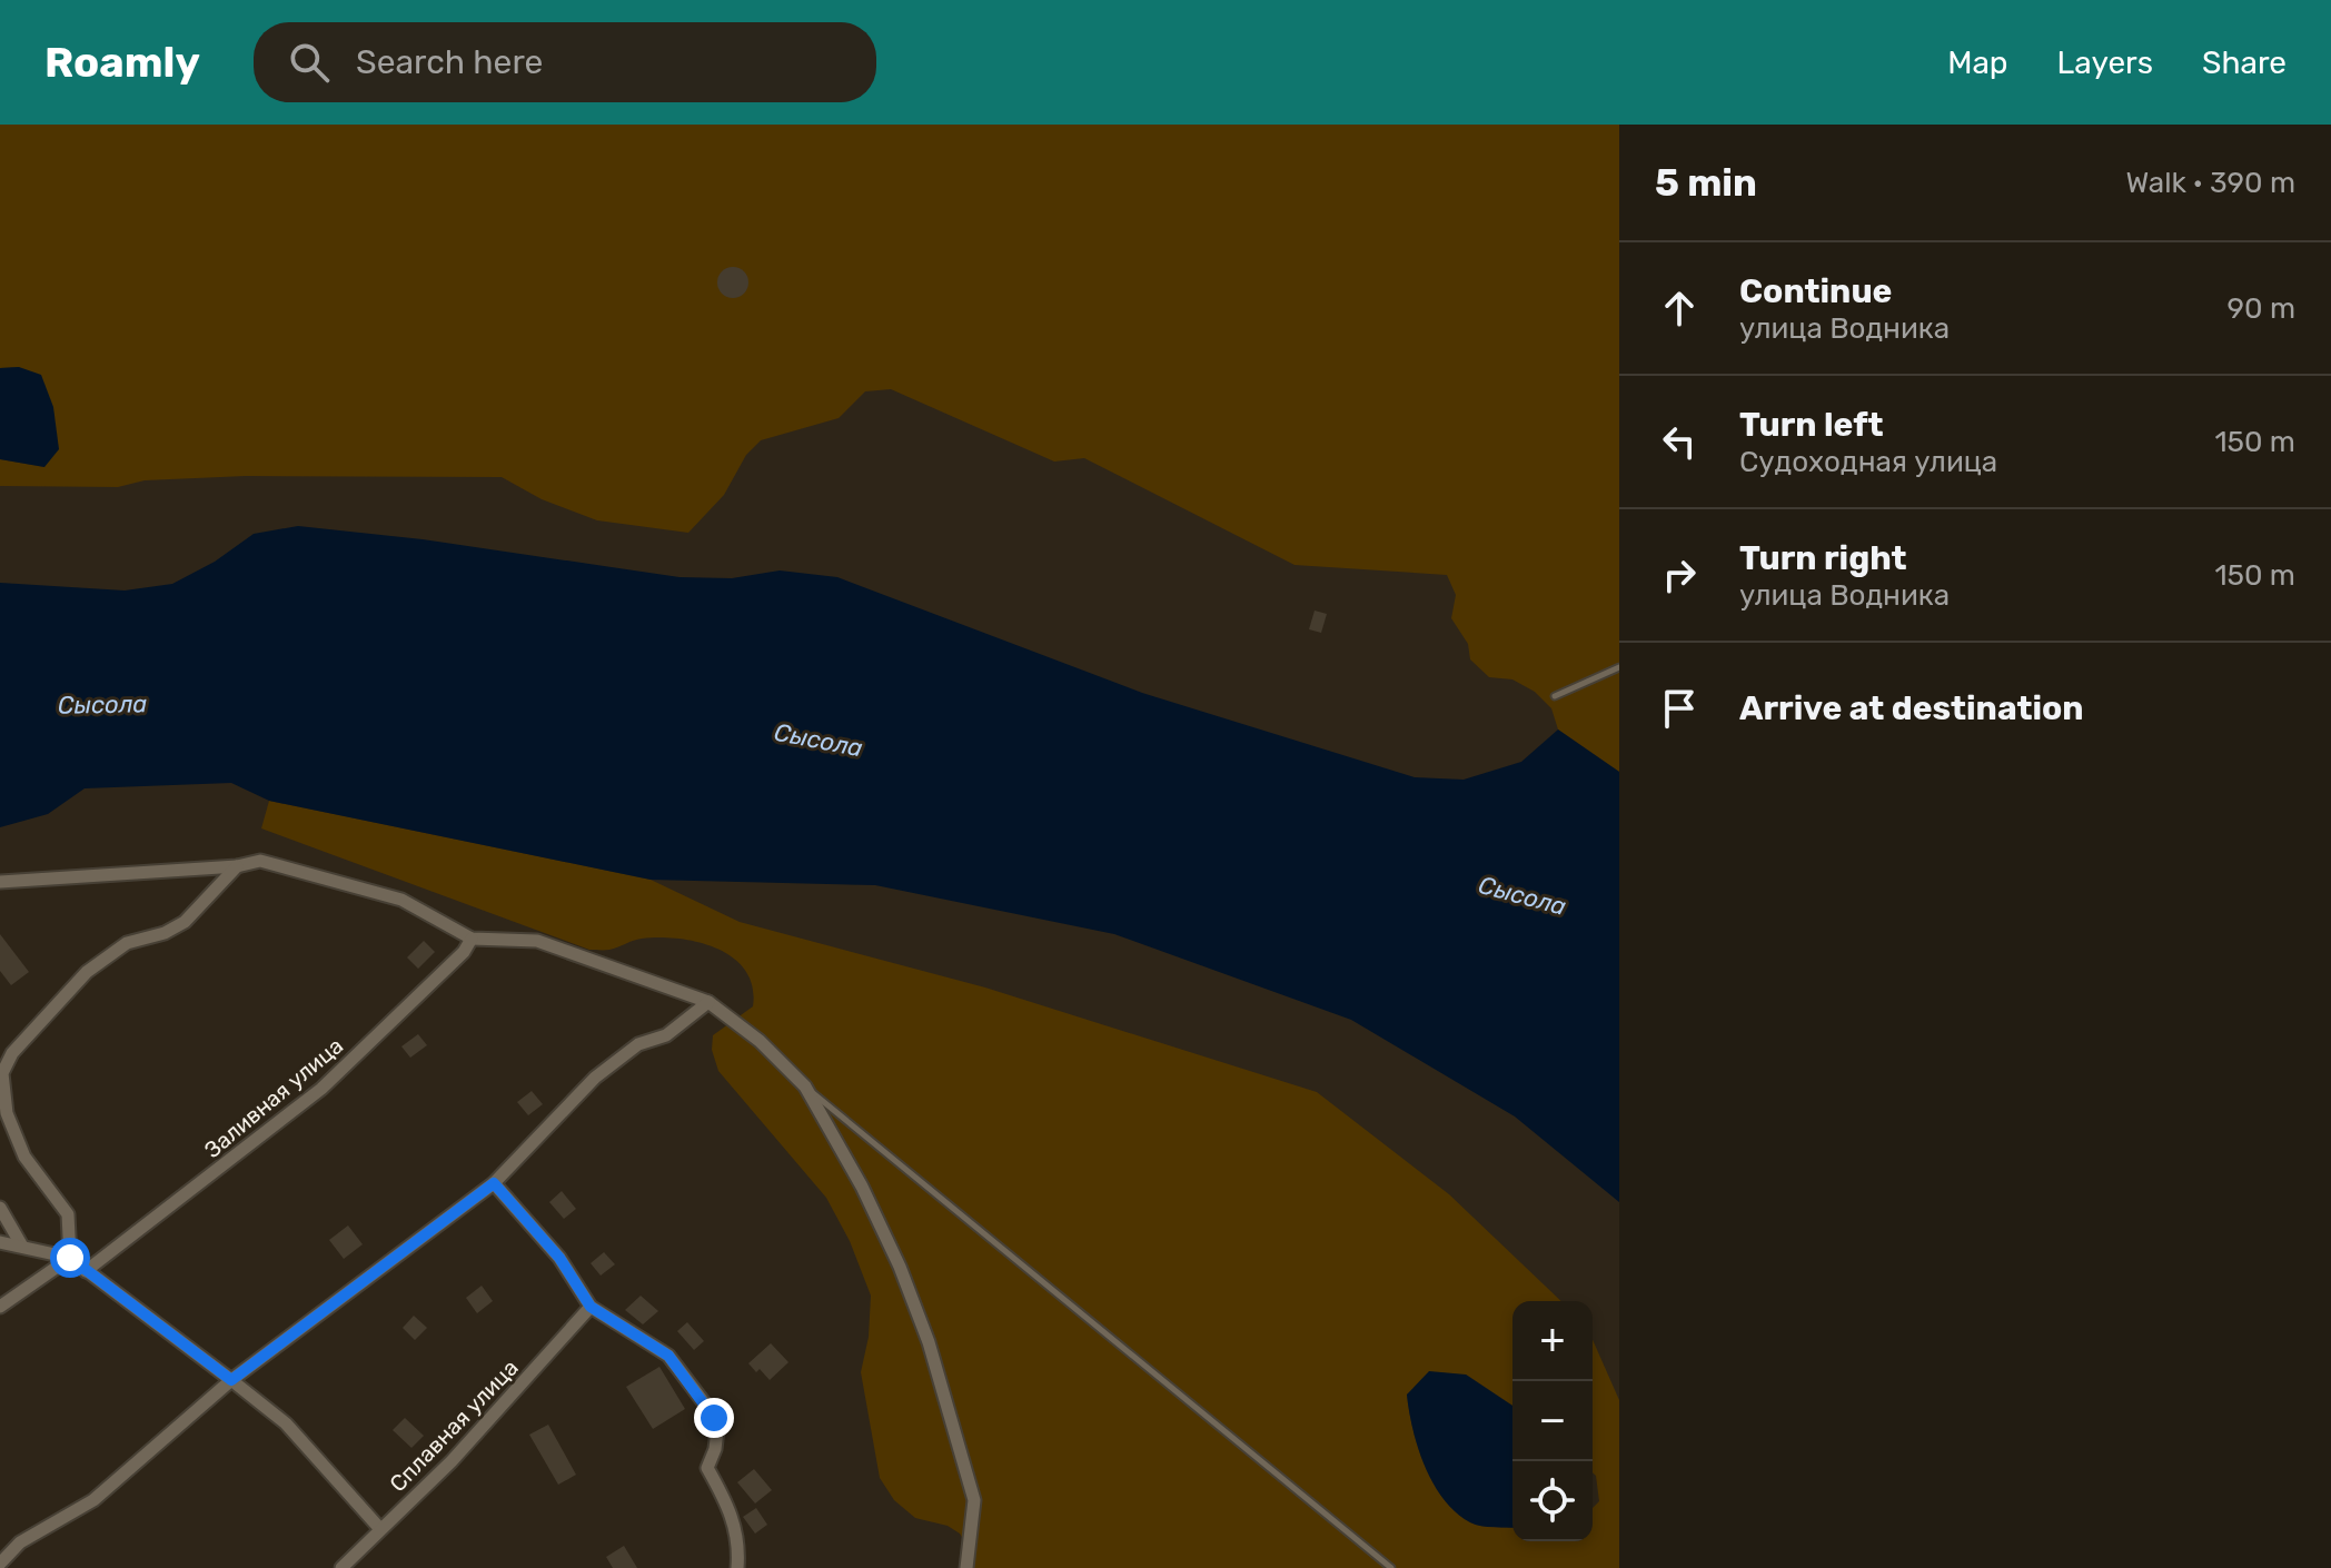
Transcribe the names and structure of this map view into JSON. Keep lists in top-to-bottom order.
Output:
{
  "streets": {
    "street": ["Заливная улица", "Сплавная улица"]
  },
  "water": ["Сысола"],
  "page": {
    "header": "Roamly",
    "search": "Search here",
    "nav": ["Map", "Layers", "Share"],
    "heading": ["5 min", "Walk · 390 m"],
    "list": [
      ["Continue", "улица Водника", "90 m"],
      ["Turn left", "Судоходная улица", "150 m"],
      ["Turn right", "улица Водника", "150 m"],
      "Arrive at destination"
    ],
    "map_buttons": ["+", "−"]
  }
}
